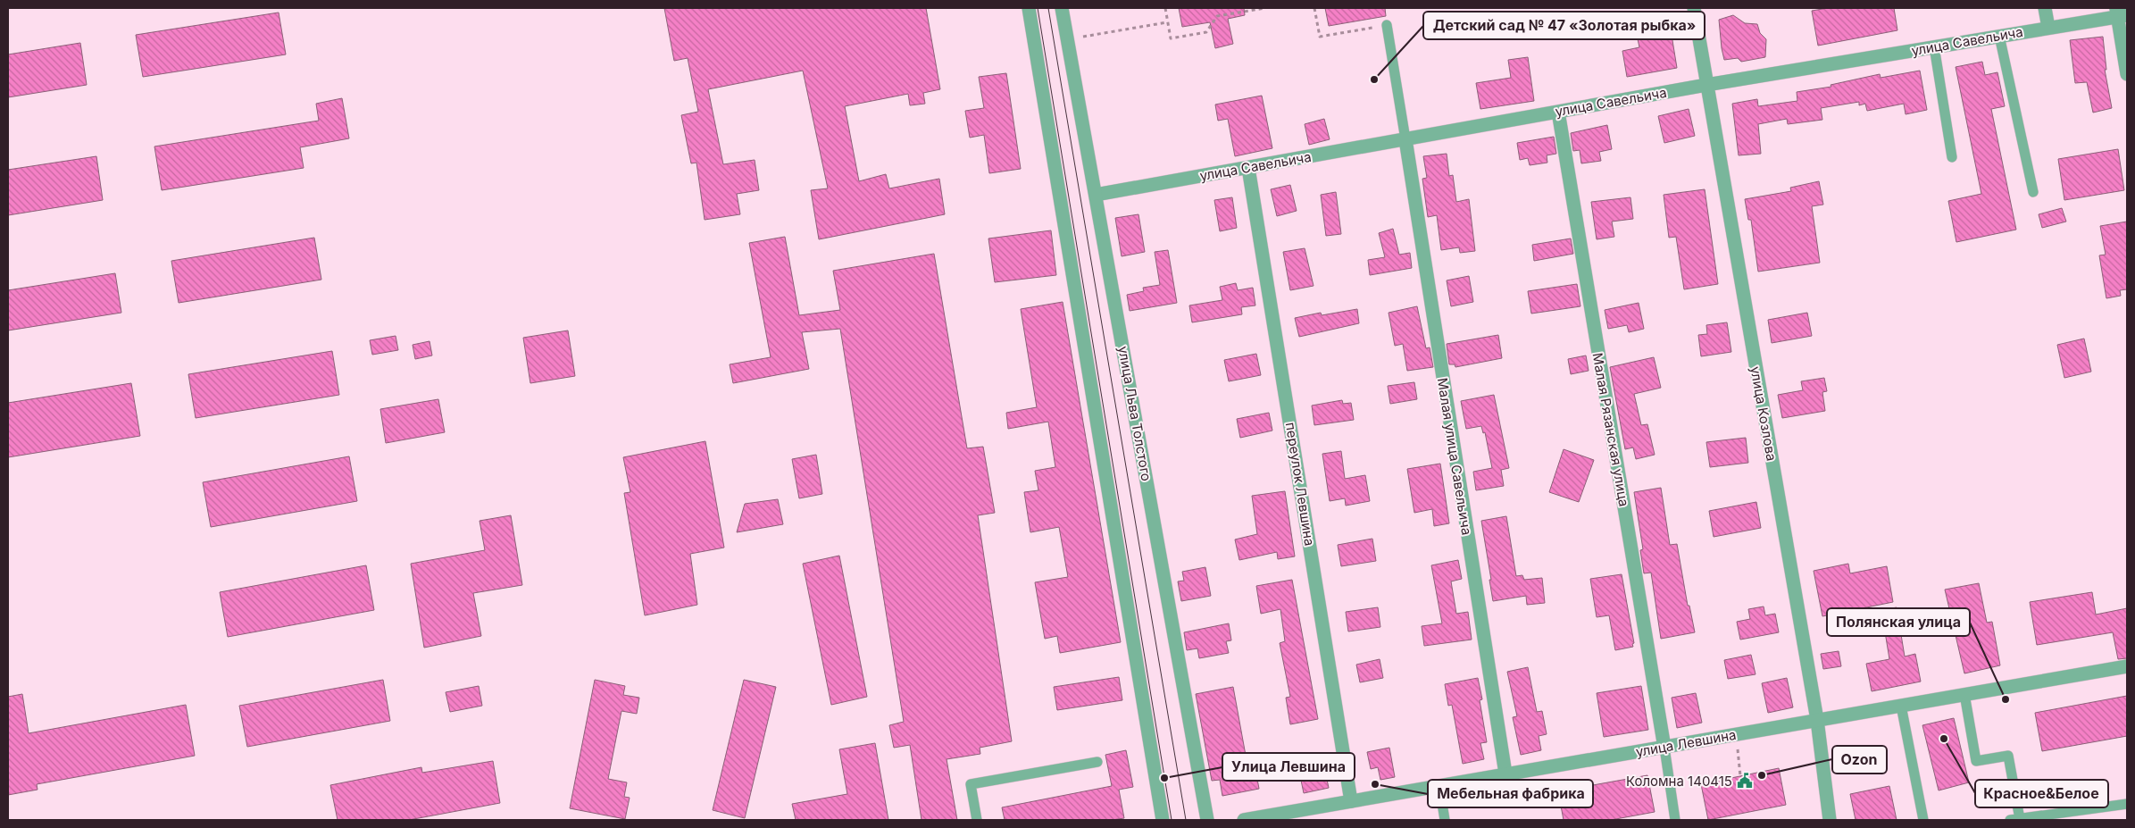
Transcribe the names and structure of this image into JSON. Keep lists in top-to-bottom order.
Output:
{
  "streets": {
    "street": [
      "улица Савельича",
      "улица Льва Толстого",
      "улица Козлова",
      "Малая Рязанская улица",
      "Малая улица Савельича",
      "переулок Левшина",
      "улица Левшина"
    ]
  },
  "crossings": [
    ["улица Савельича", "улица Льва Толстого"],
    ["улица Савельича", "улица Козлова"],
    ["улица Савельича", "Малая Рязанская улица"],
    ["улица Савельича", "Малая улица Савельича"],
    ["улица Савельича", "переулок Левшина"],
    ["улица Козлова", "улица Левшина"],
    ["Малая Рязанская улица", "улица Левшина"],
    ["Малая улица Савельича", "улица Левшина"],
    ["переулок Левшина", "улица Левшина"]
  ],
  "places": {
    "other": [
      "Детский сад № 47 «Золотая рыбка»",
      "Полянская улица",
      "Красное&Белое",
      "Ozon",
      "Улица Левшина",
      "Мебельная фабрика"
    ],
    "public building": ["Коломна 140415"]
  }
}
